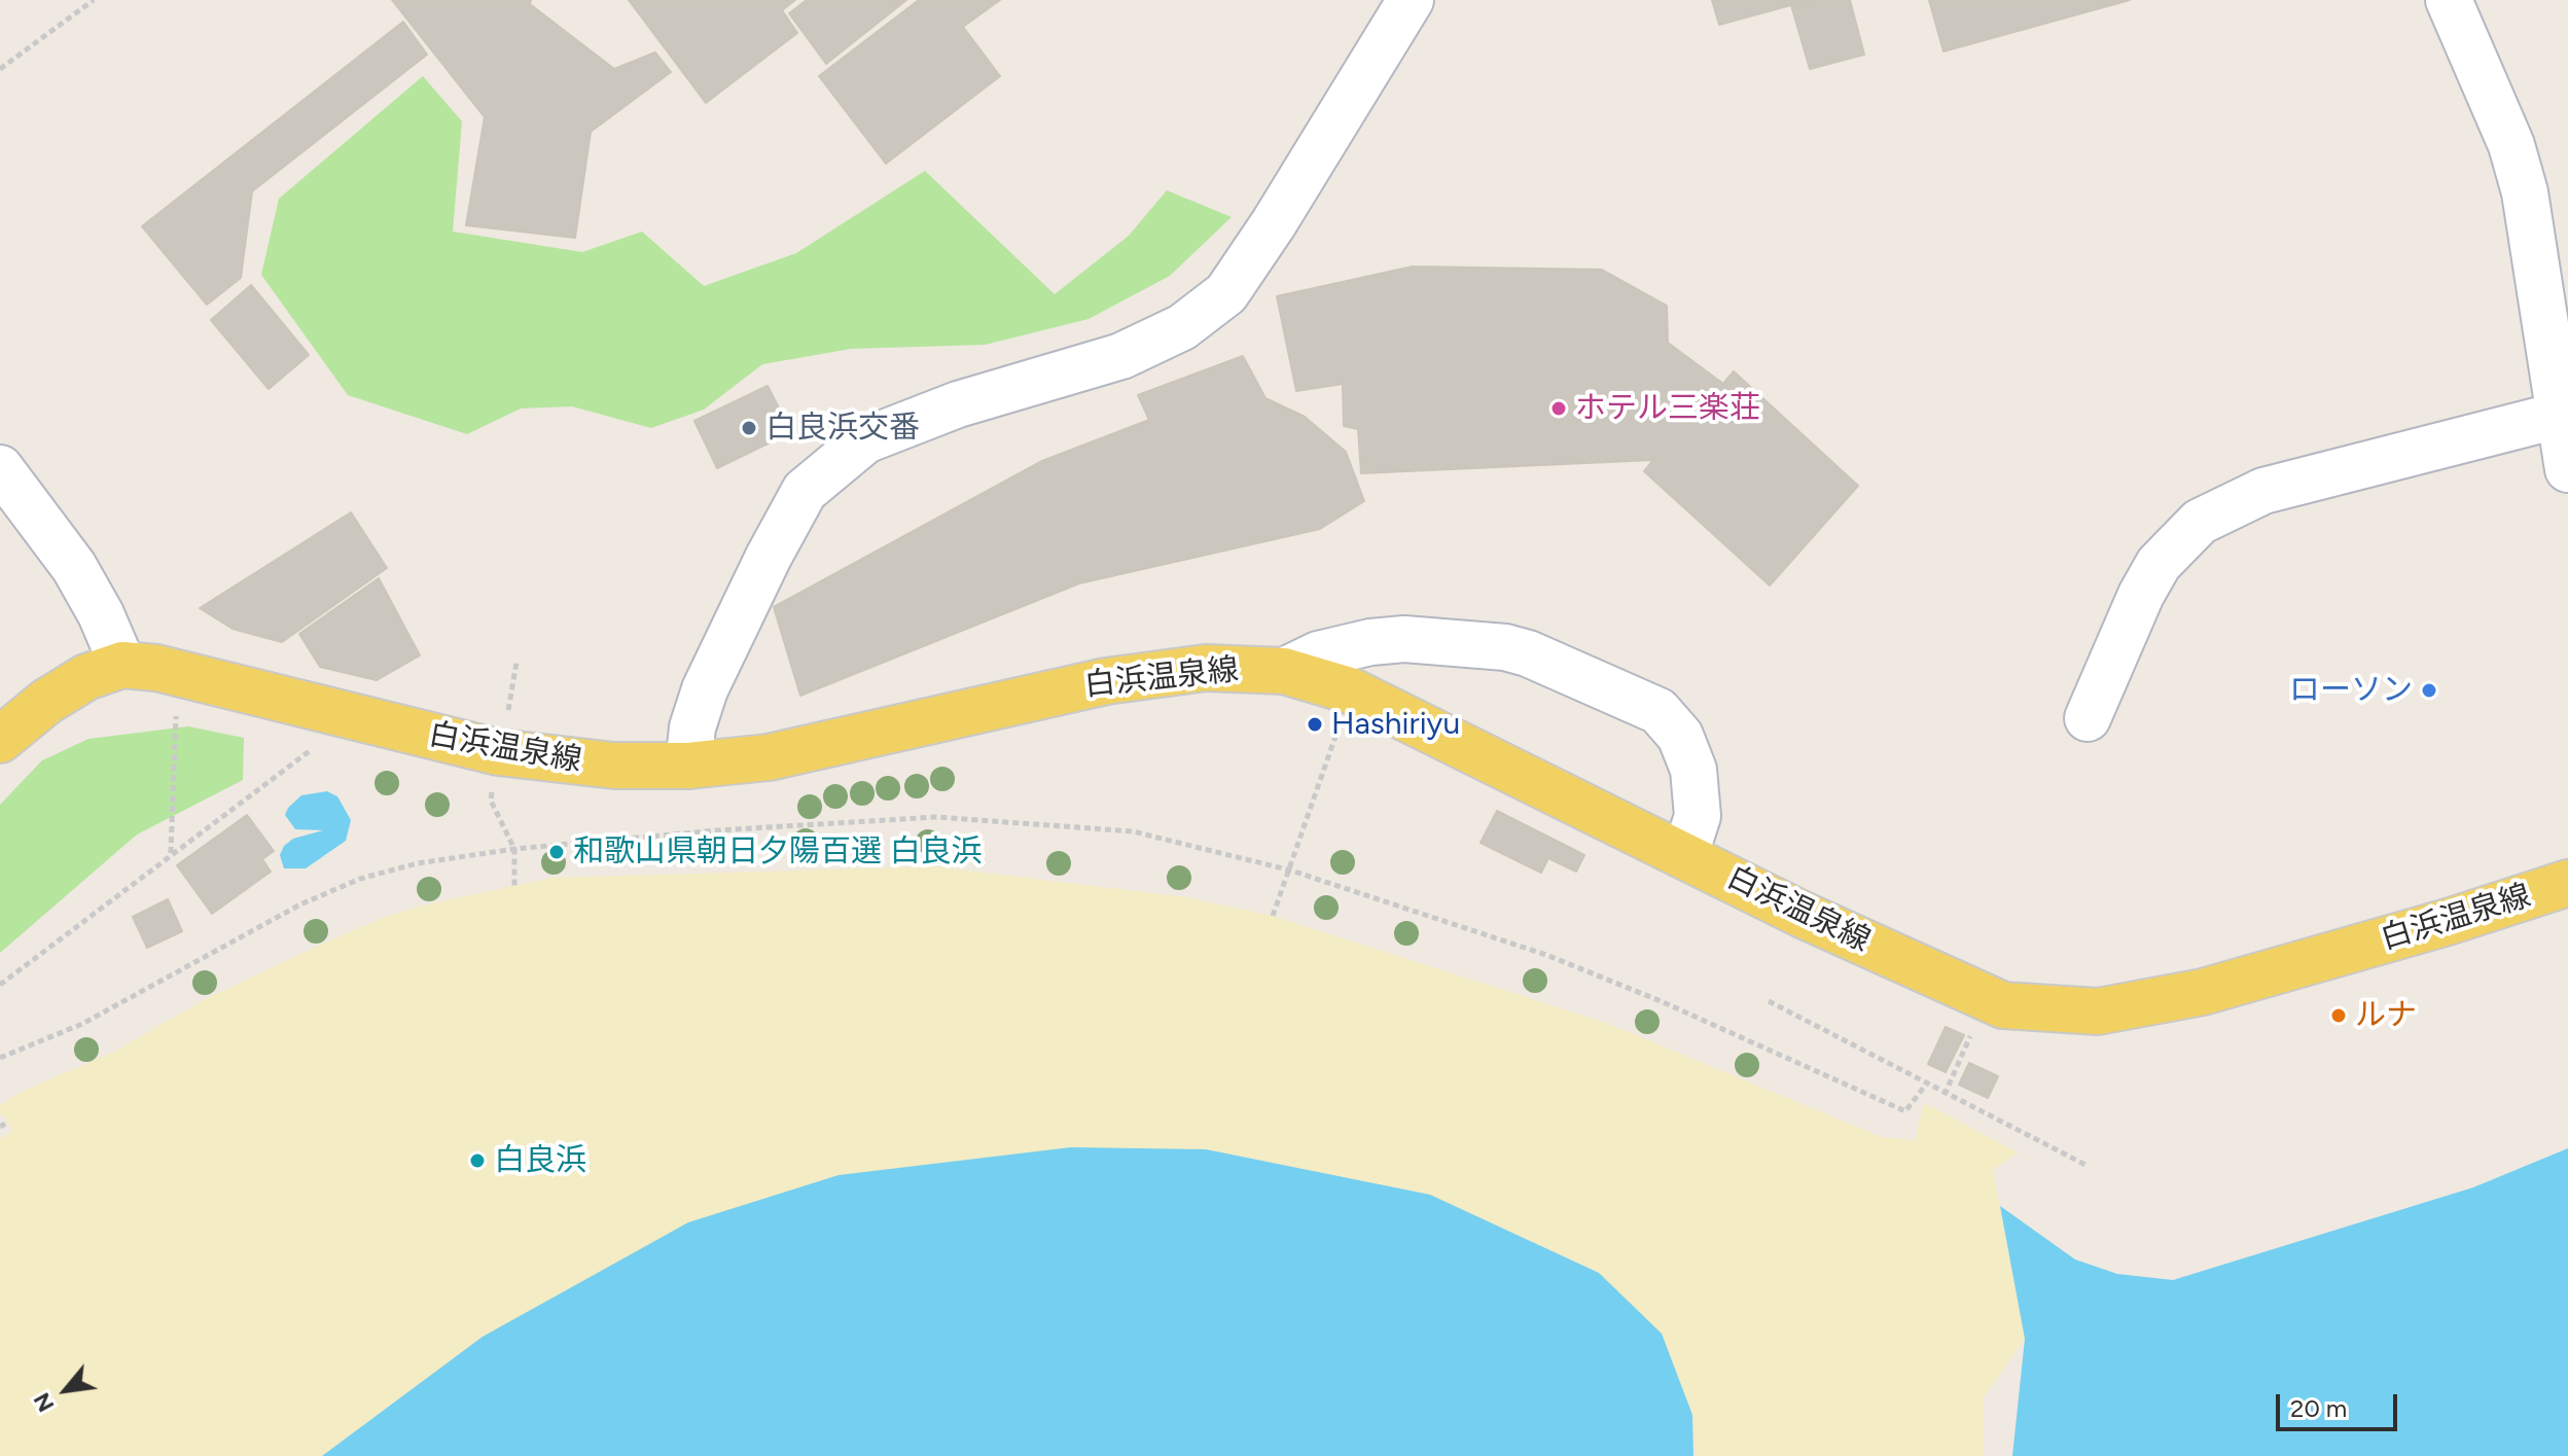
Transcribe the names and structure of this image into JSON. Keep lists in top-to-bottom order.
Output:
{
  "streets": {
    "main road": ["白浜温泉線"]
  },
  "places": [
    "ホテル三楽荘",
    "白良浜交番",
    "ローソン",
    "Hashiriyu",
    "和歌山県朝日夕陽百選 白良浜",
    "ルナ",
    "白良浜"
  ],
  "scale_bar": "20 m",
  "north": "bottom left"
}
